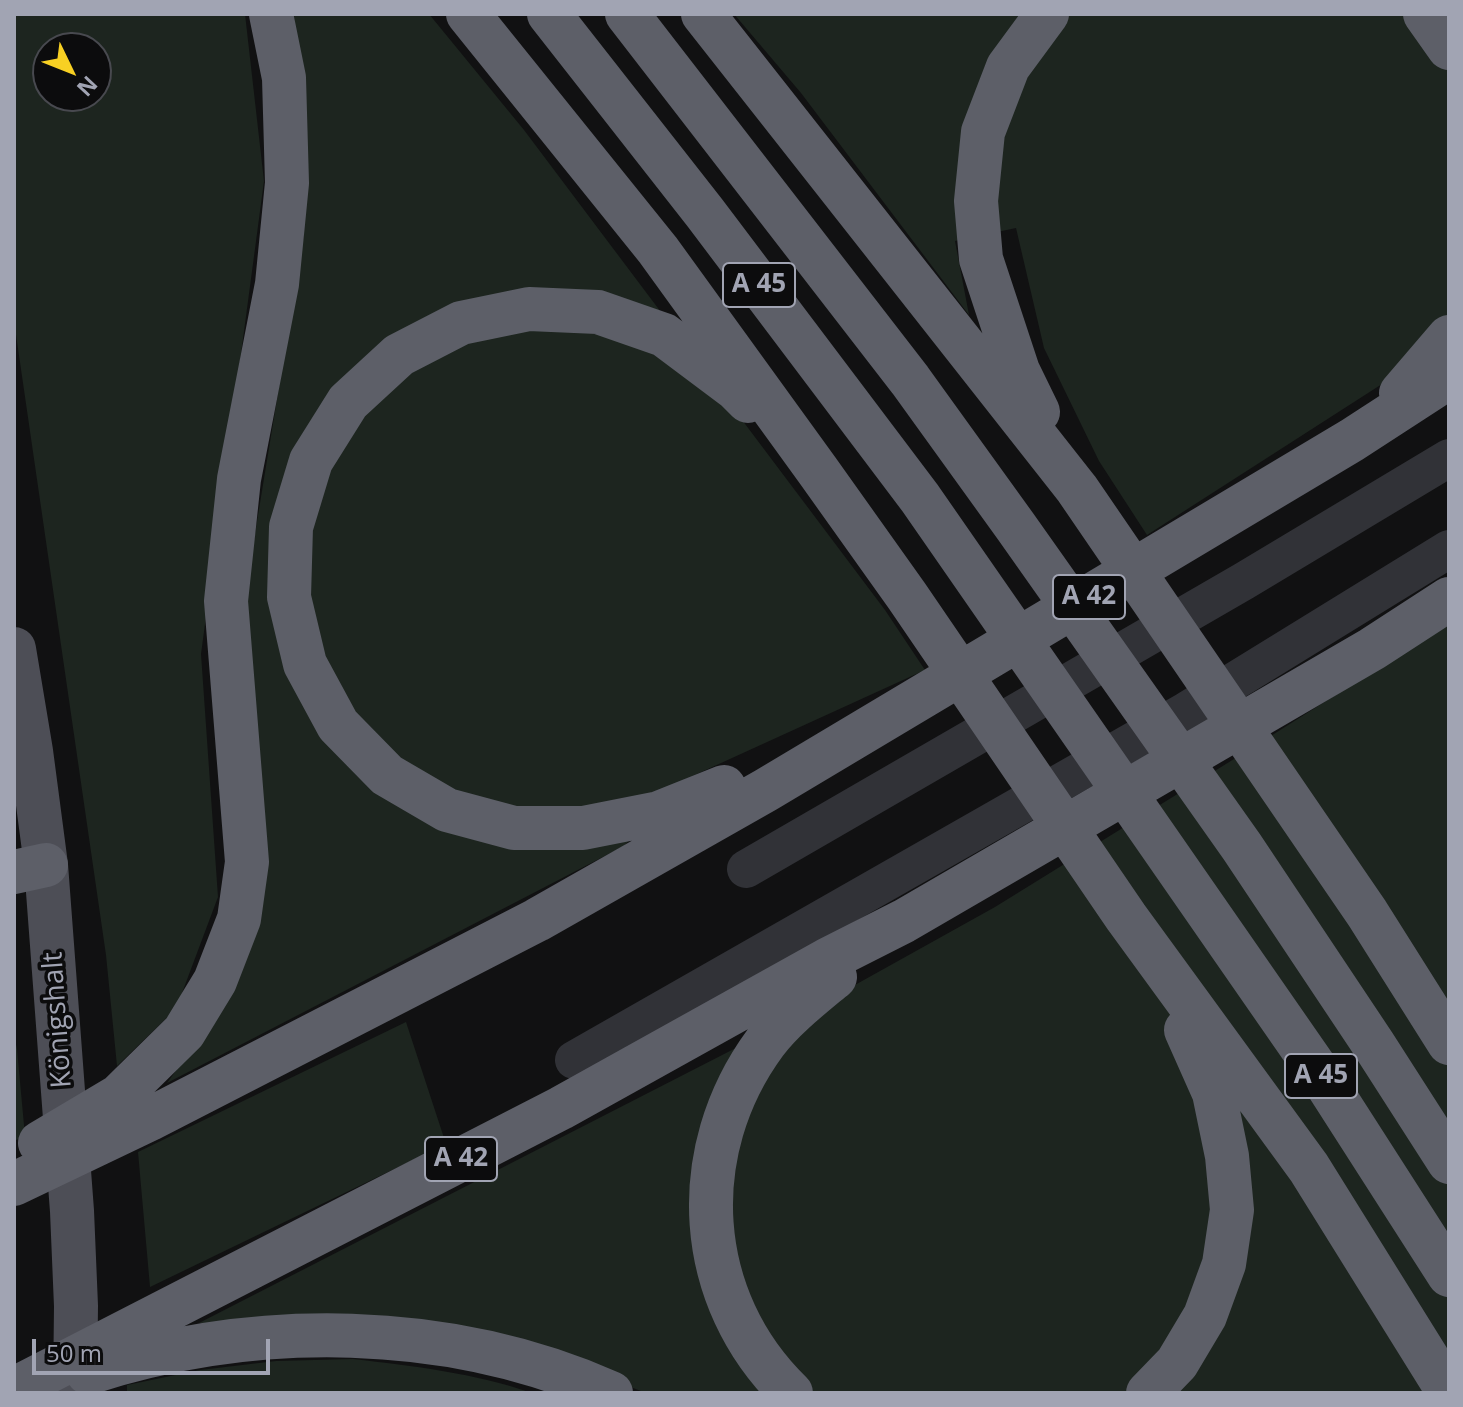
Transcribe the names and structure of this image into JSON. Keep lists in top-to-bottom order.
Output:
{
  "streets": {
    "highway": ["A 45", "A 42"],
    "main road": ["Königshalt"]
  },
  "scale_bar": "50 m",
  "north": "bottom right"
}
